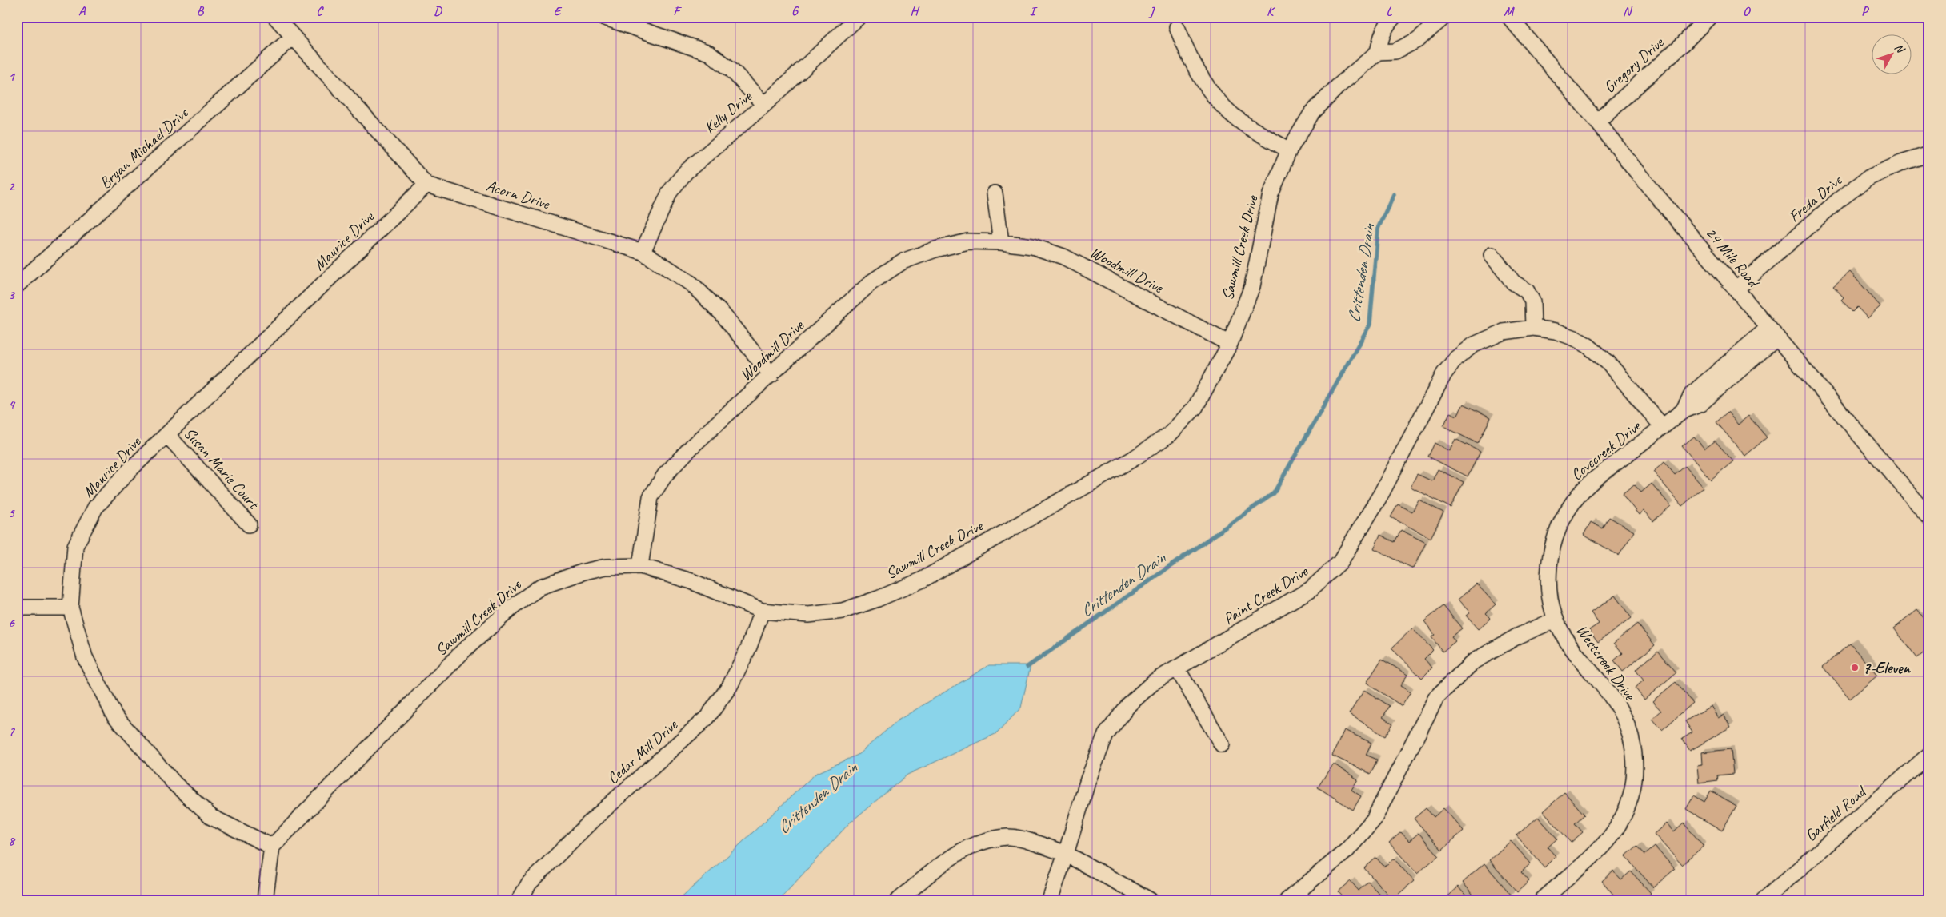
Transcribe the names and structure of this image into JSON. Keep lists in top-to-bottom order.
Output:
{
  "streets": {
    "street": [
      "Gregory Drive",
      "Kelly Drive",
      "Bryan Michael Drive",
      "Acorn Drive",
      "Freda Drive",
      "Maurice Drive",
      "Sawmill Creek Drive",
      "24 Mile Road",
      "Woodmill Drive",
      "Covecreek Drive",
      "Susan Marie Court",
      "Paint Creek Drive",
      "Westcreek Drive",
      "Cedar Mill Drive",
      "Garfield Road"
    ]
  },
  "crossings": [
    ["Gregory Drive", "24 Mile Road"],
    ["Kelly Drive", "Acorn Drive"],
    ["Acorn Drive", "Maurice Drive"],
    ["Acorn Drive", "Woodmill Drive"],
    ["Freda Drive", "24 Mile Road"],
    ["Maurice Drive", "Sawmill Creek Drive"],
    ["Maurice Drive", "Susan Marie Court"],
    ["Sawmill Creek Drive", "Woodmill Drive"],
    ["Sawmill Creek Drive", "Cedar Mill Drive"],
    ["24 Mile Road", "Covecreek Drive"],
    ["Covecreek Drive", "Paint Creek Drive"],
    ["Covecreek Drive", "Westcreek Drive"]
  ],
  "water": ["Crittenden Drain"],
  "places": ["7-Eleven"],
  "north": "top right",
  "grid": {
    "columns": [
      "A",
      "B",
      "C",
      "D",
      "E",
      "F",
      "G",
      "H",
      "I",
      "J",
      "K",
      "L",
      "M",
      "N",
      "O",
      "P"
    ],
    "rows": [
      "1",
      "2",
      "3",
      "4",
      "5",
      "6",
      "7",
      "8"
    ]
  }
}
